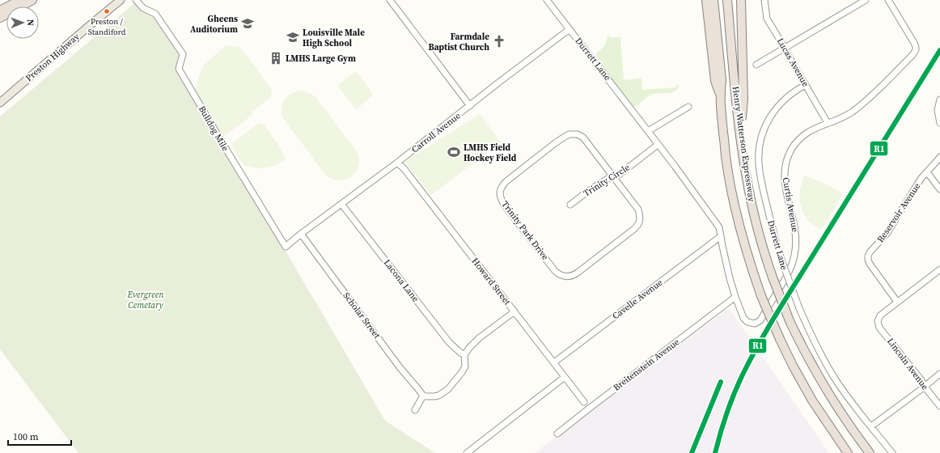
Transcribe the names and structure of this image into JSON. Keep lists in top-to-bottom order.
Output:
{
  "streets": {
    "highway": ["Henry Watterson Expressway"],
    "main road": ["Preston Highway"],
    "street": [
      "Durrett Lane",
      "Lucas Avenue",
      "Bulldog Mile",
      "Carroll Avenue",
      "Trinity Circle",
      "Curtis Avenue",
      "Reservoir Avenue",
      "Trinity Park Drive",
      "Lacona Lane",
      "Howard Street",
      "Cavelle Avenue",
      "Scholar Street",
      "Lincoln Avenue",
      "Breitenstein Avenue"
    ]
  },
  "crossings": [
    ["Durrett Lane", "Lucas Avenue"],
    ["Durrett Lane", "Carroll Avenue"],
    ["Durrett Lane", "Trinity Circle"],
    ["Durrett Lane", "Curtis Avenue"],
    ["Durrett Lane", "Cavelle Avenue"],
    ["Durrett Lane", "Breitenstein Avenue"],
    ["Lucas Avenue", "Curtis Avenue"],
    ["Bulldog Mile", "Carroll Avenue"],
    ["Bulldog Mile", "Scholar Street"],
    ["Carroll Avenue", "Lacona Lane"],
    ["Carroll Avenue", "Howard Street"],
    ["Carroll Avenue", "Scholar Street"],
    ["Trinity Circle", "Trinity Park Drive"],
    ["Reservoir Avenue", "Lincoln Avenue"],
    ["Howard Street", "Cavelle Avenue"]
  ],
  "parks": ["Evergreen Cemetary"],
  "places": {
    "other": ["Preston / Standiford"],
    "school or university": ["Gheens Auditorium", "Louisville Male High School"],
    "church": ["Farmdale Baptist Church"],
    "building": ["LMHS Large Gym"],
    "sports": ["LMHS Field Hockey Field"]
  },
  "lines": ["transit line R1"],
  "scale_bar": "100 m",
  "north": "right"
}
